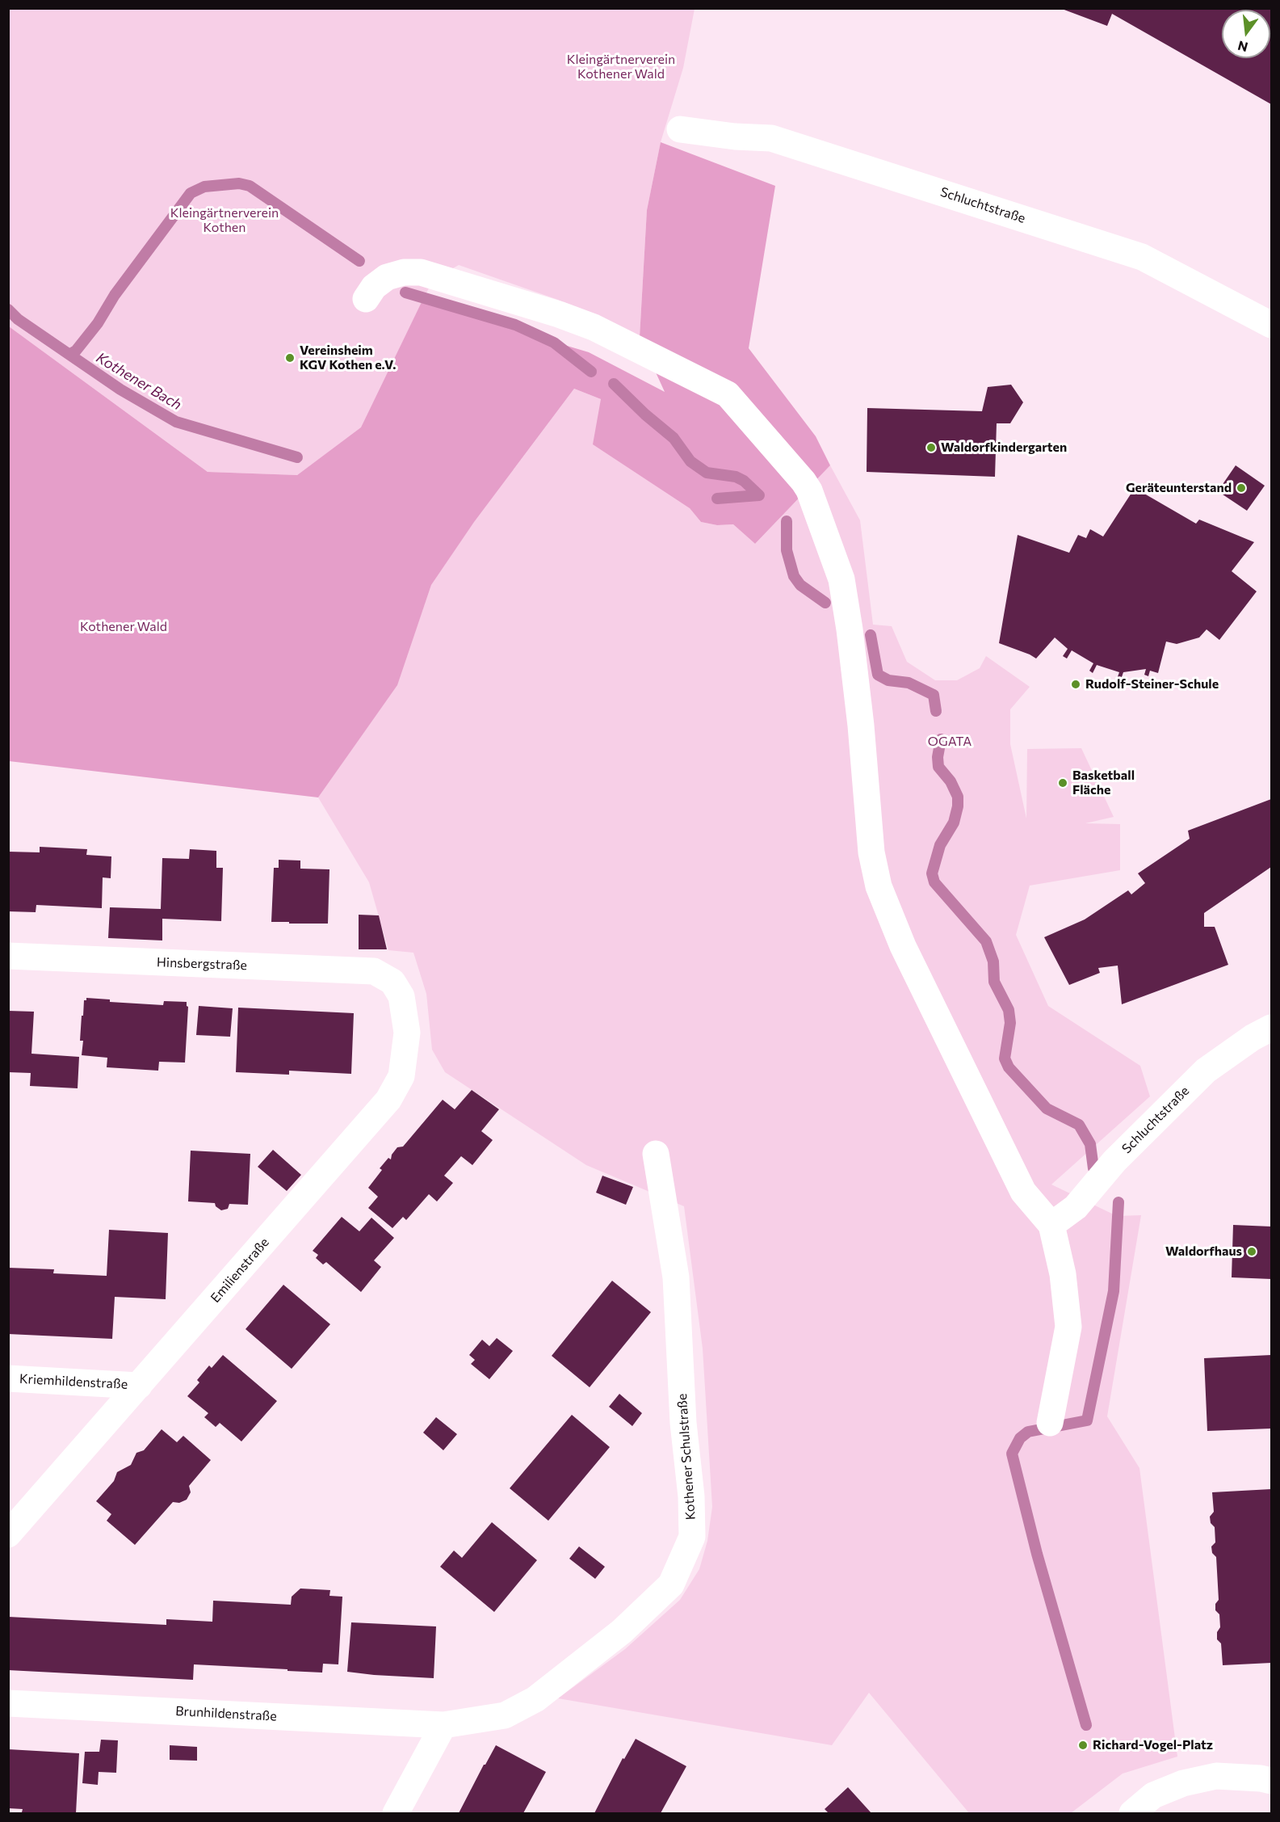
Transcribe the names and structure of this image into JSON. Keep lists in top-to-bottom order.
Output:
{
  "streets": {
    "street": [
      "Schluchtstraße",
      "Hinsbergstraße",
      "Emilienstraße",
      "Kriemhildenstraße",
      "Kothener Schulstraße",
      "Brunhildenstraße"
    ]
  },
  "crossings": [
    ["Hinsbergstraße", "Emilienstraße"],
    ["Emilienstraße", "Kriemhildenstraße"],
    ["Kothener Schulstraße", "Brunhildenstraße"]
  ],
  "water": ["Kothener Bach"],
  "parks": [
    "Kleingärtnerverein Kothener Wald",
    "Kleingärtnerverein Kothen",
    "Kothener Wald",
    "OGATA"
  ],
  "places": [
    "Vereinsheim KGV Kothen e.V.",
    "Waldorfkindergarten",
    "Geräteunterstand",
    "Rudolf-Steiner-Schule",
    "Basketball Fläche",
    "Waldorfhaus",
    "Richard-Vogel-Platz"
  ],
  "north": "bottom"
}
